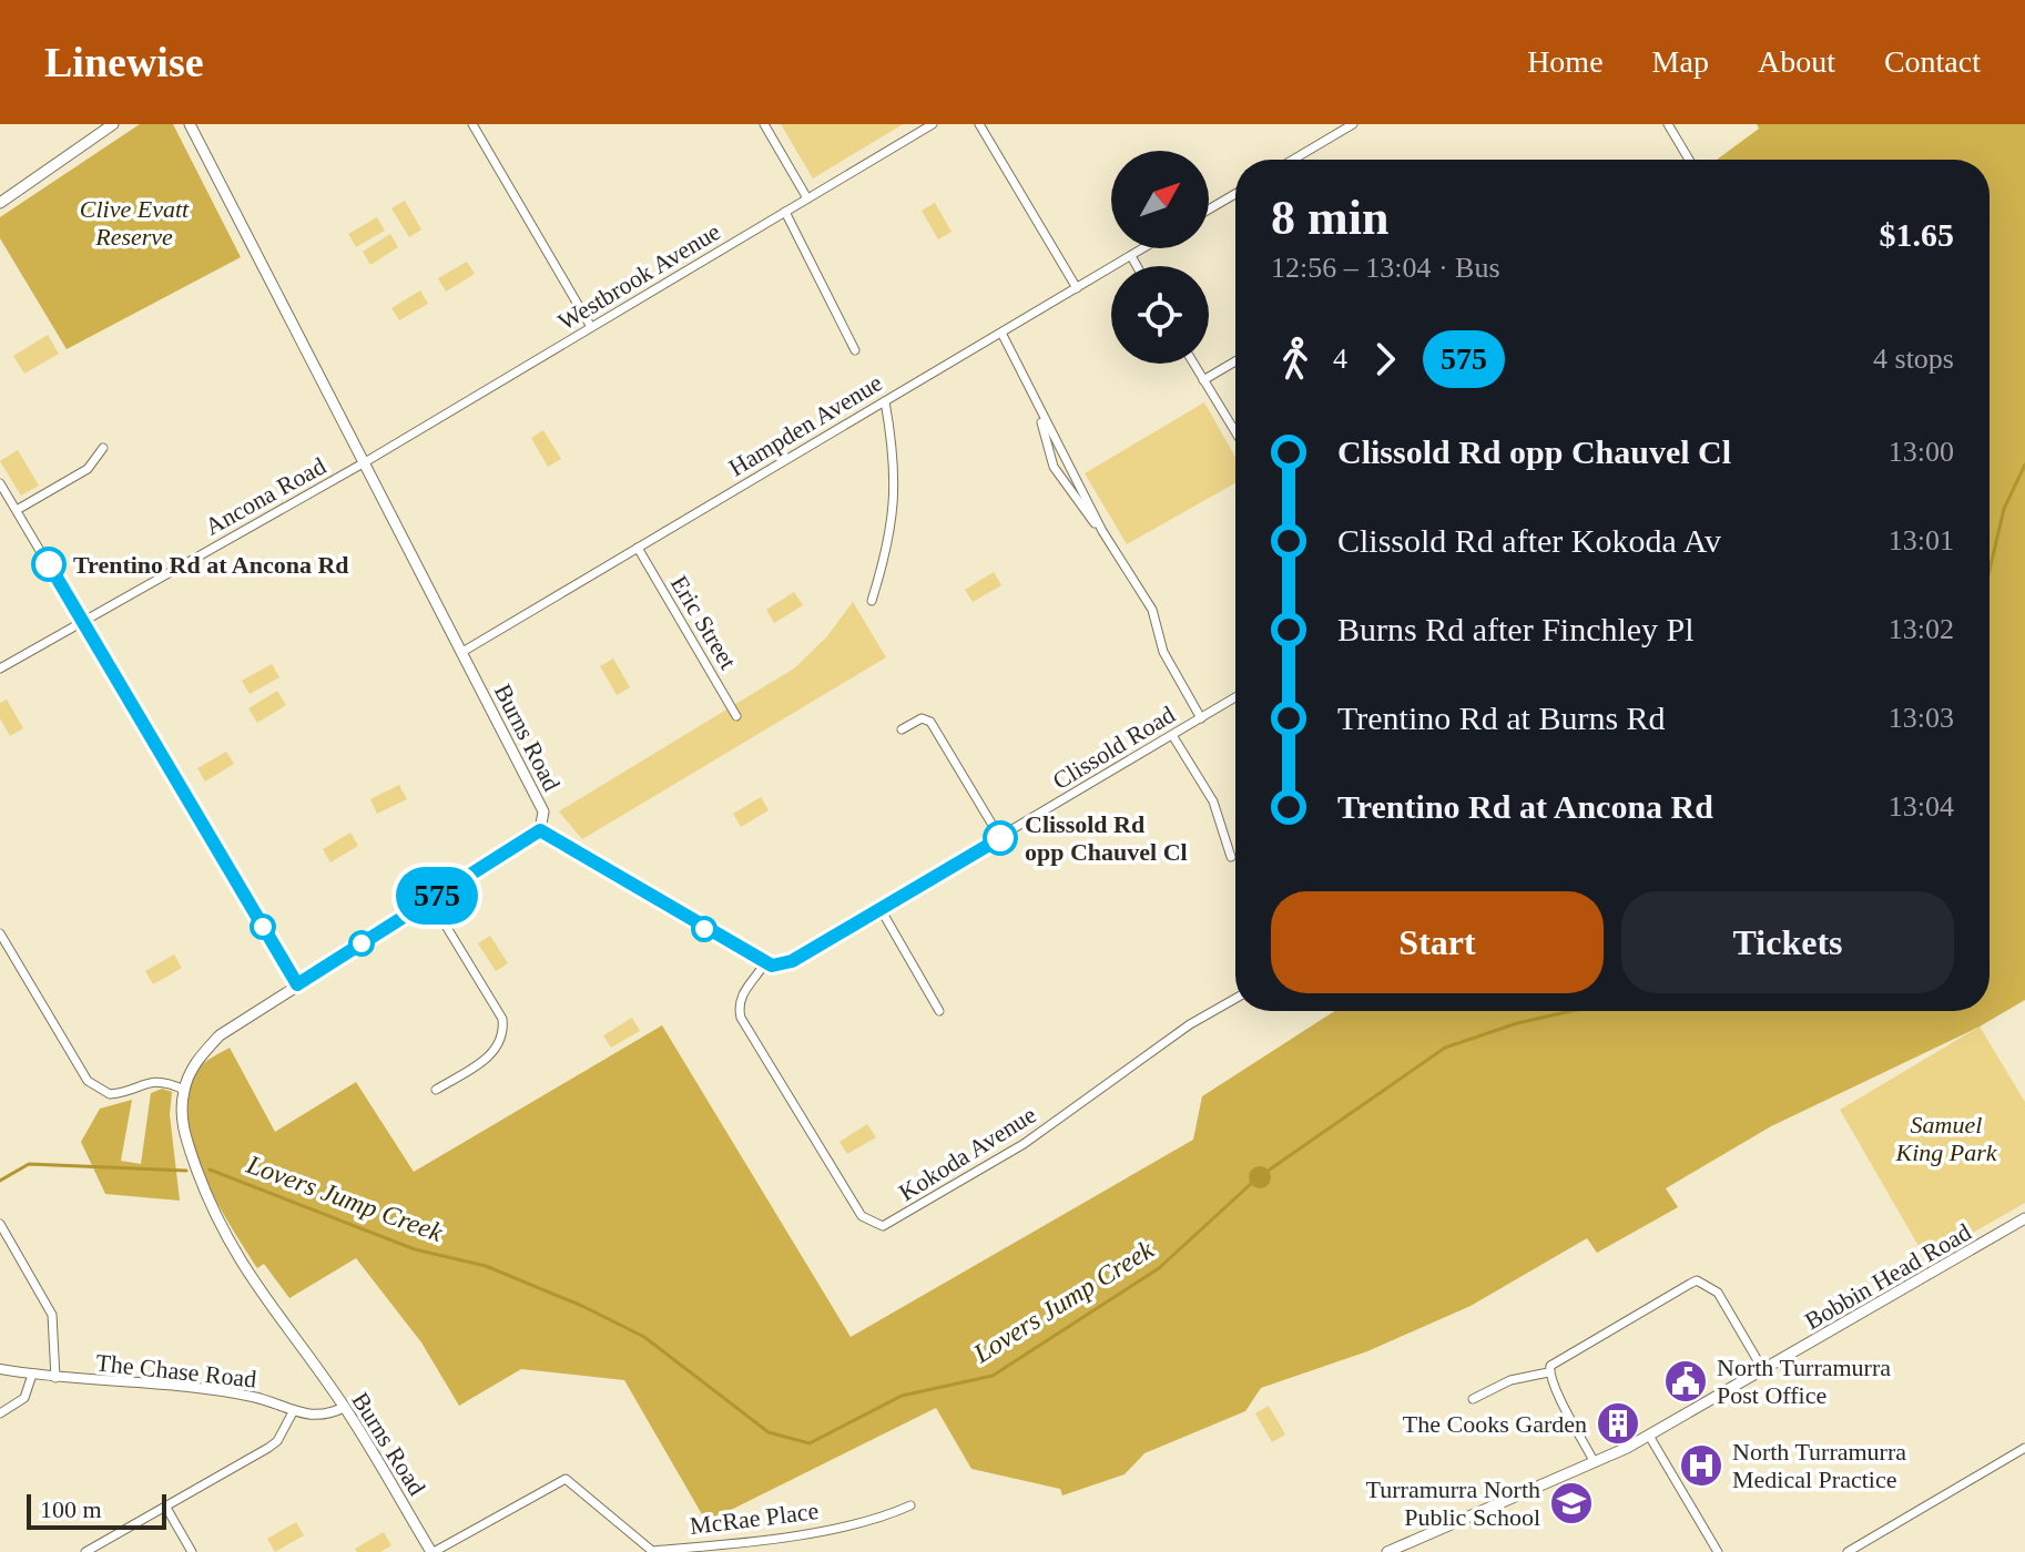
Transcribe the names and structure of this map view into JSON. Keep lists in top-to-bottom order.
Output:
{
  "streets": {
    "main road": ["Burns Road", "Bobbin Head Road"],
    "street": [
      "Westbrook Avenue",
      "Hampden Avenue",
      "Ancona Road",
      "Eric Street",
      "Clissold Road",
      "Kokoda Avenue",
      "The Chase Road",
      "McRae Place"
    ]
  },
  "crossings": [
    ["Westbrook Avenue", "Ancona Road"],
    ["Westbrook Avenue", "Burns Road"],
    ["Hampden Avenue", "Eric Street"],
    ["Hampden Avenue", "Burns Road"],
    ["Ancona Road", "Burns Road"],
    ["Burns Road", "The Chase Road"],
    ["Burns Road", "McRae Place"],
    ["Clissold Road", "Kokoda Avenue"]
  ],
  "water": ["Lovers Jump Creek"],
  "parks": ["Clive Evatt Reserve", "Samuel King Park"],
  "places": {
    "other": ["Trentino Rd at Ancona Rd", "Clissold Rd opp Chauvel Cl"],
    "public building": ["North Turramurra Post Office"],
    "building": ["The Cooks Garden"],
    "hospital": ["North Turramurra Medical Practice"],
    "school or university": ["Turramurra North Public School"]
  },
  "lines": ["bus line 575"],
  "scale_bar": "100 m",
  "north": "top right",
  "page": {
    "header": "Linewise",
    "nav": [
      "Home",
      "Map",
      "About",
      "Contact"
    ],
    "on_map": "575",
    "heading": ["8 min", "12:56 – 13:04 · Bus", "$1.65"],
    "legs": ["4", "575", "4 stops"],
    "list": [
      {
        "name": "Clissold Rd opp Chauvel Cl",
        "value": "13:00"
      },
      {
        "name": "Clissold Rd after Kokoda Av",
        "value": "13:01"
      },
      {
        "name": "Burns Rd after Finchley Pl",
        "value": "13:02"
      },
      {
        "name": "Trentino Rd at Burns Rd",
        "value": "13:03"
      },
      {
        "name": "Trentino Rd at Ancona Rd",
        "value": "13:04"
      }
    ],
    "buttons": ["Start", "Tickets"],
    "scale": "100 m"
  }
}
